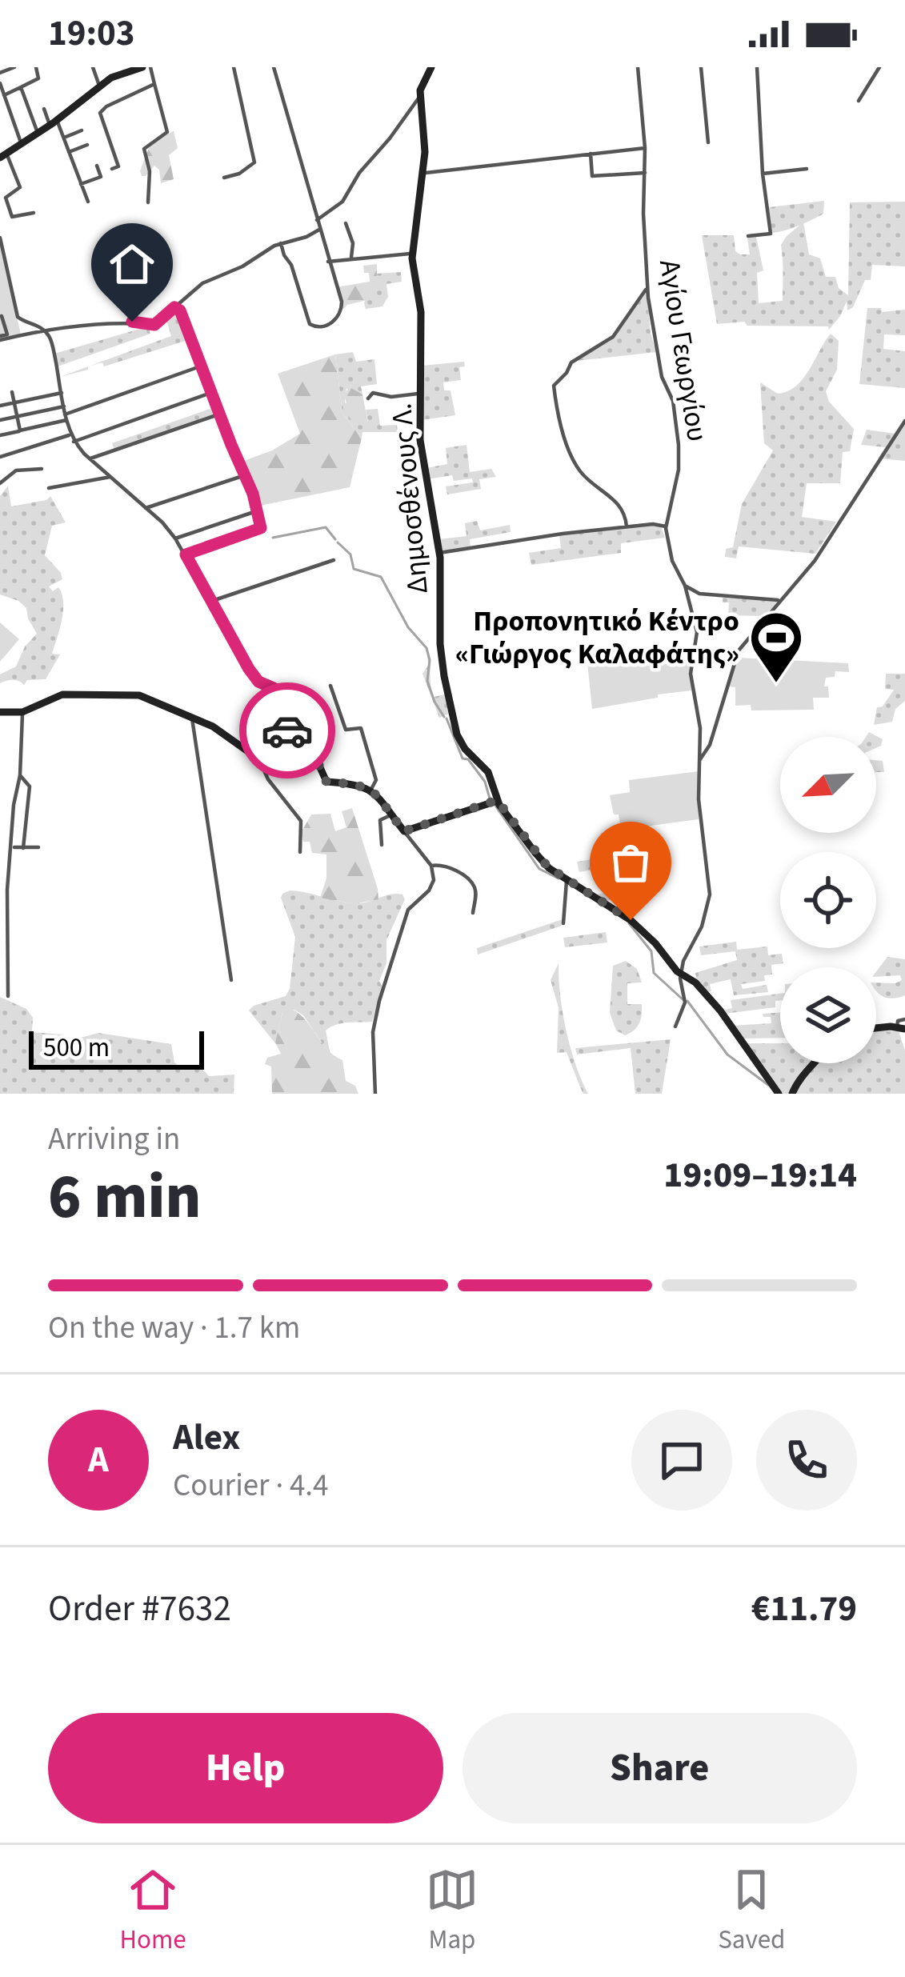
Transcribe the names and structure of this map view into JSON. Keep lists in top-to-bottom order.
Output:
{
  "streets": {
    "street": ["Αγίου Γεωργίου", "Δημοσθένους Λ."]
  },
  "crossings": [
    ["Αγίου Γεωργίου", "Δημοσθένους Λ."]
  ],
  "places": {
    "sports": ["Προπονητικό Κέντρο «Γιώργος Καλαφάτης»"]
  },
  "scale_bar": "500 m",
  "north": "bottom left",
  "page": {
    "status": "19:03",
    "scale": "500 m",
    "heading": ["6 min", "Arriving in", "19:09–19:14"],
    "panel": [
      "Alex",
      "Courier · 4.4",
      "Order #7632",
      "€11.79"
    ],
    "bar": "On the way · 1.7 km",
    "round": "A",
    "buttons": ["Help", "Share"],
    "tabs": ["Home", "Map", "Saved"]
  }
}
